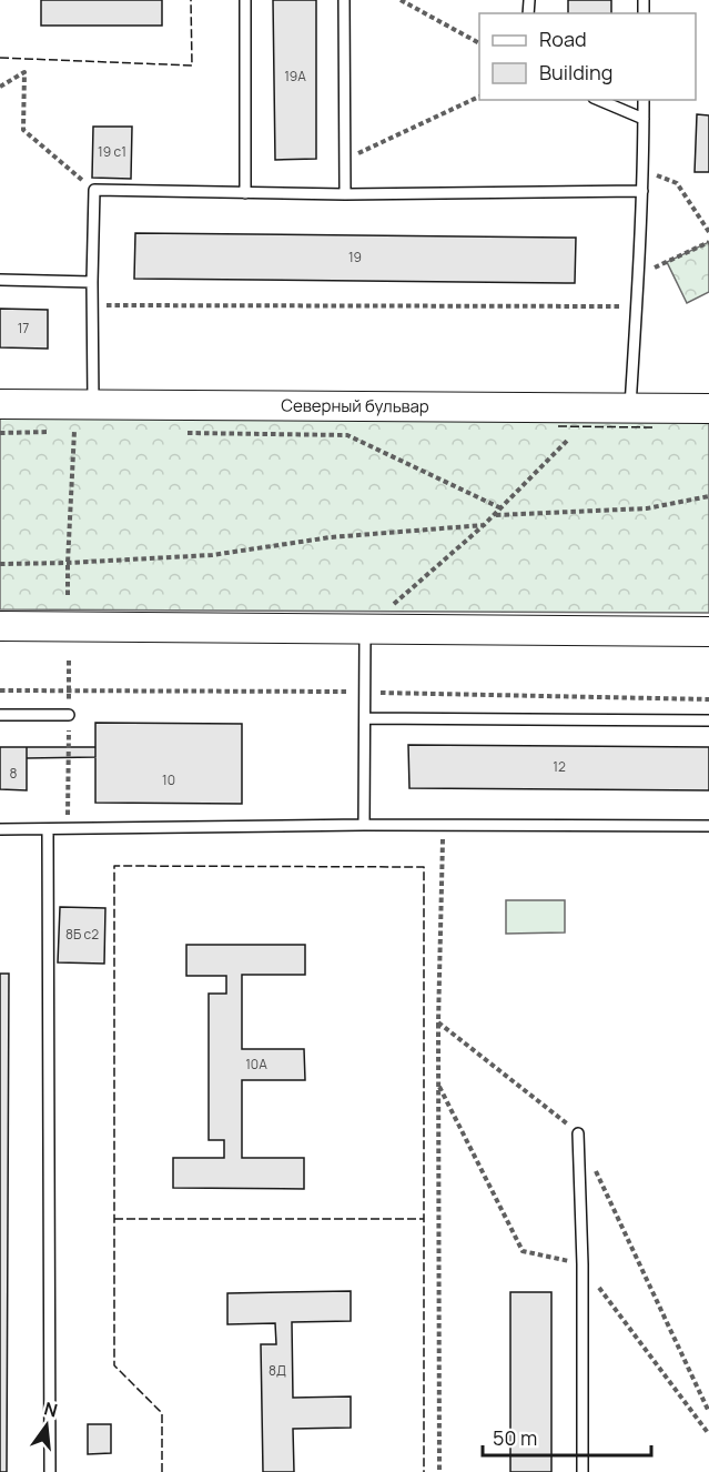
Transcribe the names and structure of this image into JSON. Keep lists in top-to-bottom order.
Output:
{
  "streets": {
    "main road": ["Северный бульвар"]
  },
  "house_numbers": [
    "19А",
    "19 с1",
    "19",
    "17",
    "12",
    "8",
    "10",
    "8Б с2",
    "10А",
    "8Д"
  ],
  "legend": ["Road", "Building"],
  "scale_bar": "50 m",
  "north": "top"
}
